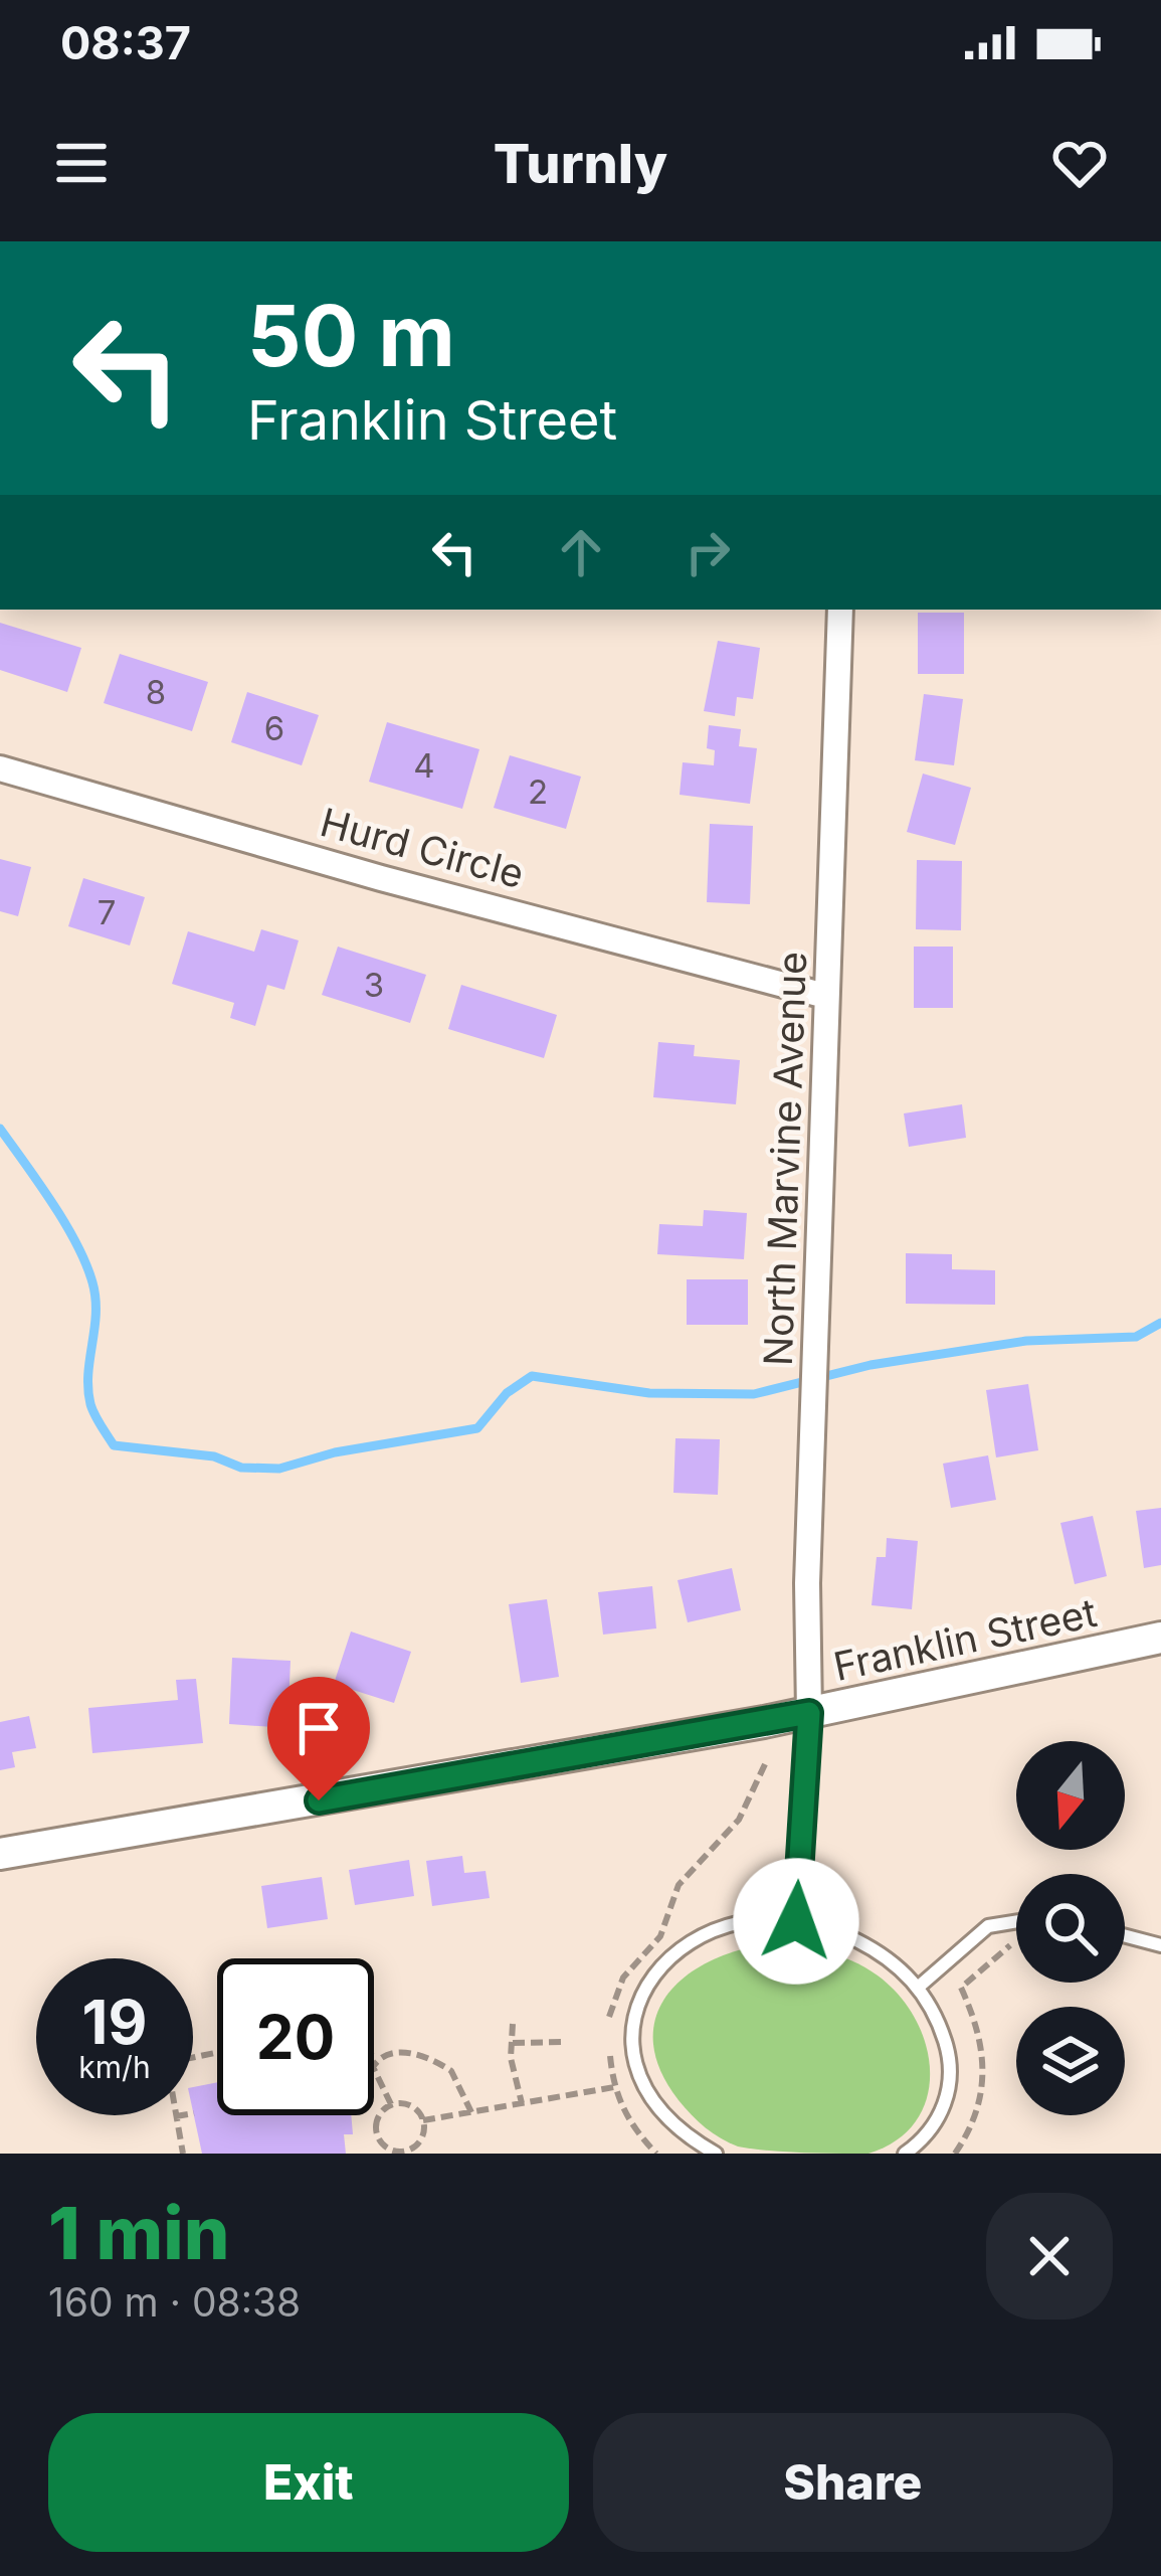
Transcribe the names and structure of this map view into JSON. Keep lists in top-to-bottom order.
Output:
{
  "streets": {
    "street": ["Hurd Circle", "North Marvine Avenue", "Franklin Street"]
  },
  "crossings": [
    ["Hurd Circle", "North Marvine Avenue"],
    ["North Marvine Avenue", "Franklin Street"]
  ],
  "house_numbers": [
    "8",
    "6",
    "4",
    "2",
    "7",
    "3"
  ],
  "north": "bottom",
  "page": {
    "status": "08:37",
    "header": "Turnly",
    "turn": ["50 m", "Franklin Street"],
    "speed": "19 km/h",
    "limit": "20",
    "heading": ["1 min", "160 m · 08:38"],
    "buttons": ["Exit", "Share"]
  }
}
